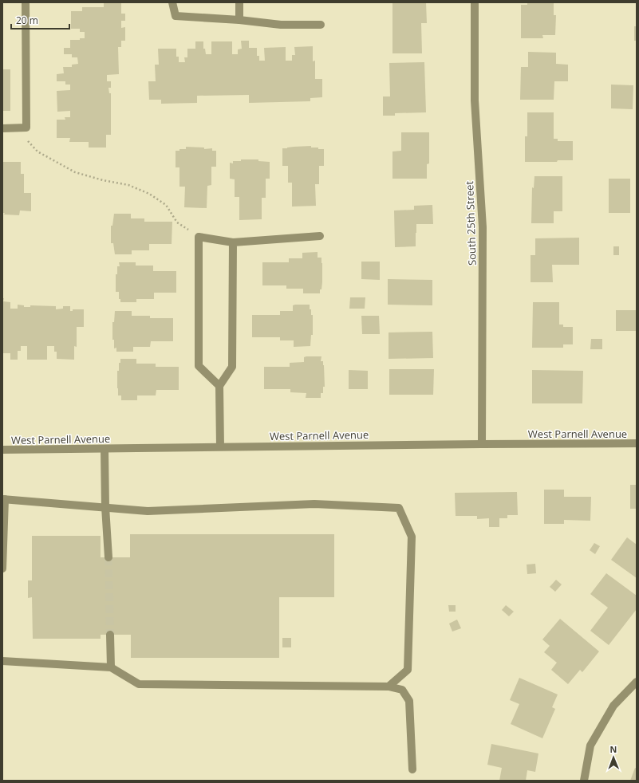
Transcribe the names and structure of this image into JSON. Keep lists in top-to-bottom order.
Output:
{
  "streets": {
    "street": ["South 25th Street", "West Parnell Avenue"]
  },
  "crossings": [
    ["South 25th Street", "West Parnell Avenue"]
  ],
  "scale_bar": "20 m",
  "north": "top"
}
